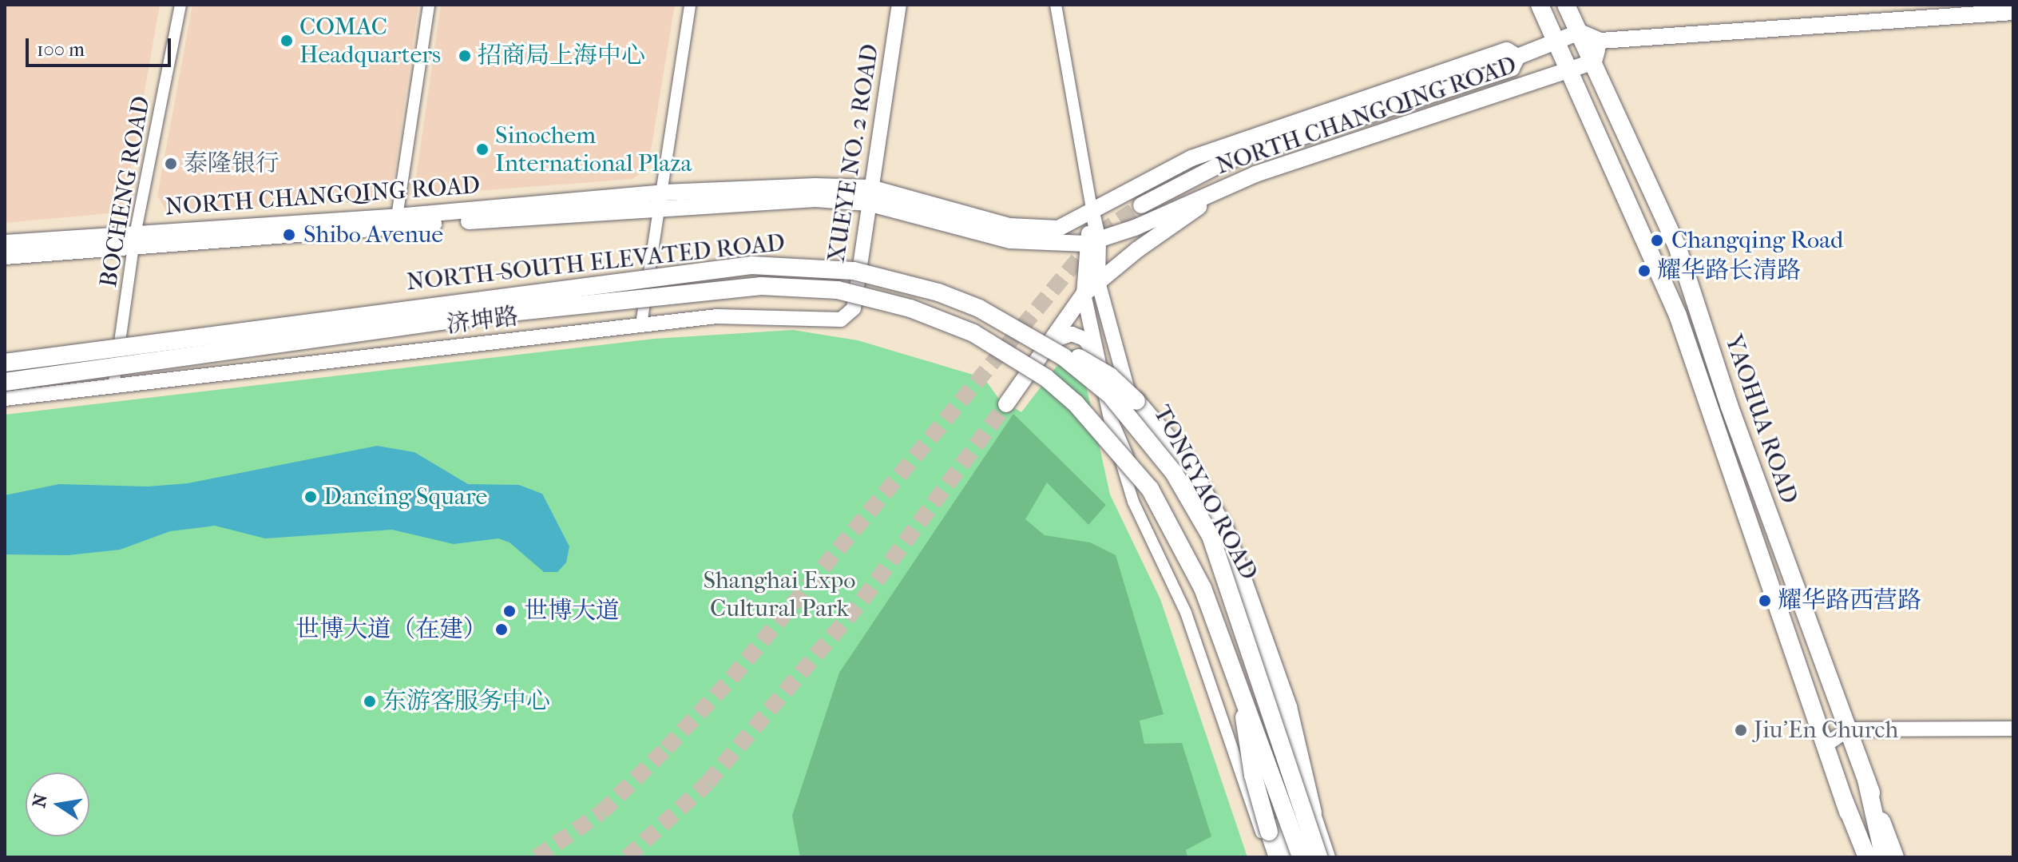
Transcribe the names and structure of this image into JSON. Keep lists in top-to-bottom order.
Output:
{
  "streets": {
    "main road": ["NORTH CHANGQING ROAD", "NORTH-SOUTH ELEVATED ROAD", "YAOHUA ROAD"],
    "street": [
      "XUEYE NO. 2 ROAD",
      "BOCHENG ROAD",
      "济坤路",
      "TONGYAO ROAD"
    ]
  },
  "crossings": [
    ["NORTH CHANGQING ROAD", "XUEYE NO. 2 ROAD"],
    ["NORTH CHANGQING ROAD", "BOCHENG ROAD"],
    ["NORTH CHANGQING ROAD", "YAOHUA ROAD"],
    ["NORTH CHANGQING ROAD", "TONGYAO ROAD"],
    ["XUEYE NO. 2 ROAD", "济坤路"],
    ["BOCHENG ROAD", "济坤路"]
  ],
  "parks": ["Shanghai Expo Cultural Park"],
  "places": [
    "COMAC Headquarters",
    "招商局上海中心",
    "Sinochem International Plaza",
    "泰隆银行",
    "Shibo Avenue",
    "Changqing Road",
    "耀华路长清路",
    "Dancing Square",
    "耀华路西营路",
    "世博大道",
    "世博大道（在建）",
    "东游客服务中心",
    "Jiu'En Church"
  ],
  "scale_bar": "100 m",
  "north": "left"
}
